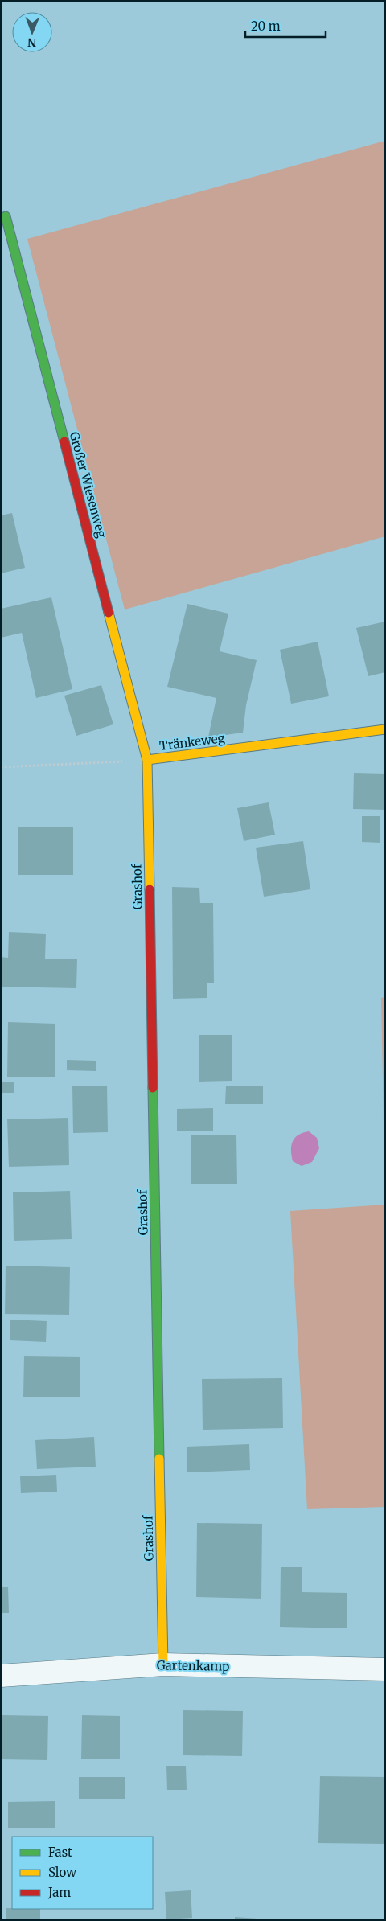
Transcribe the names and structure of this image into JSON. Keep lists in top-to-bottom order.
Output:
{
  "streets": {
    "street": [
      "Großer Wiesenweg",
      "Tränkeweg",
      "Grashof",
      "Gartenkamp"
    ]
  },
  "crossings": [
    ["Großer Wiesenweg", "Tränkeweg"],
    ["Großer Wiesenweg", "Grashof"],
    ["Tränkeweg", "Grashof"],
    ["Grashof", "Gartenkamp"]
  ],
  "legend": ["Fast", "Slow", "Jam"],
  "scale_bar": "20 m",
  "north": "bottom"
}
